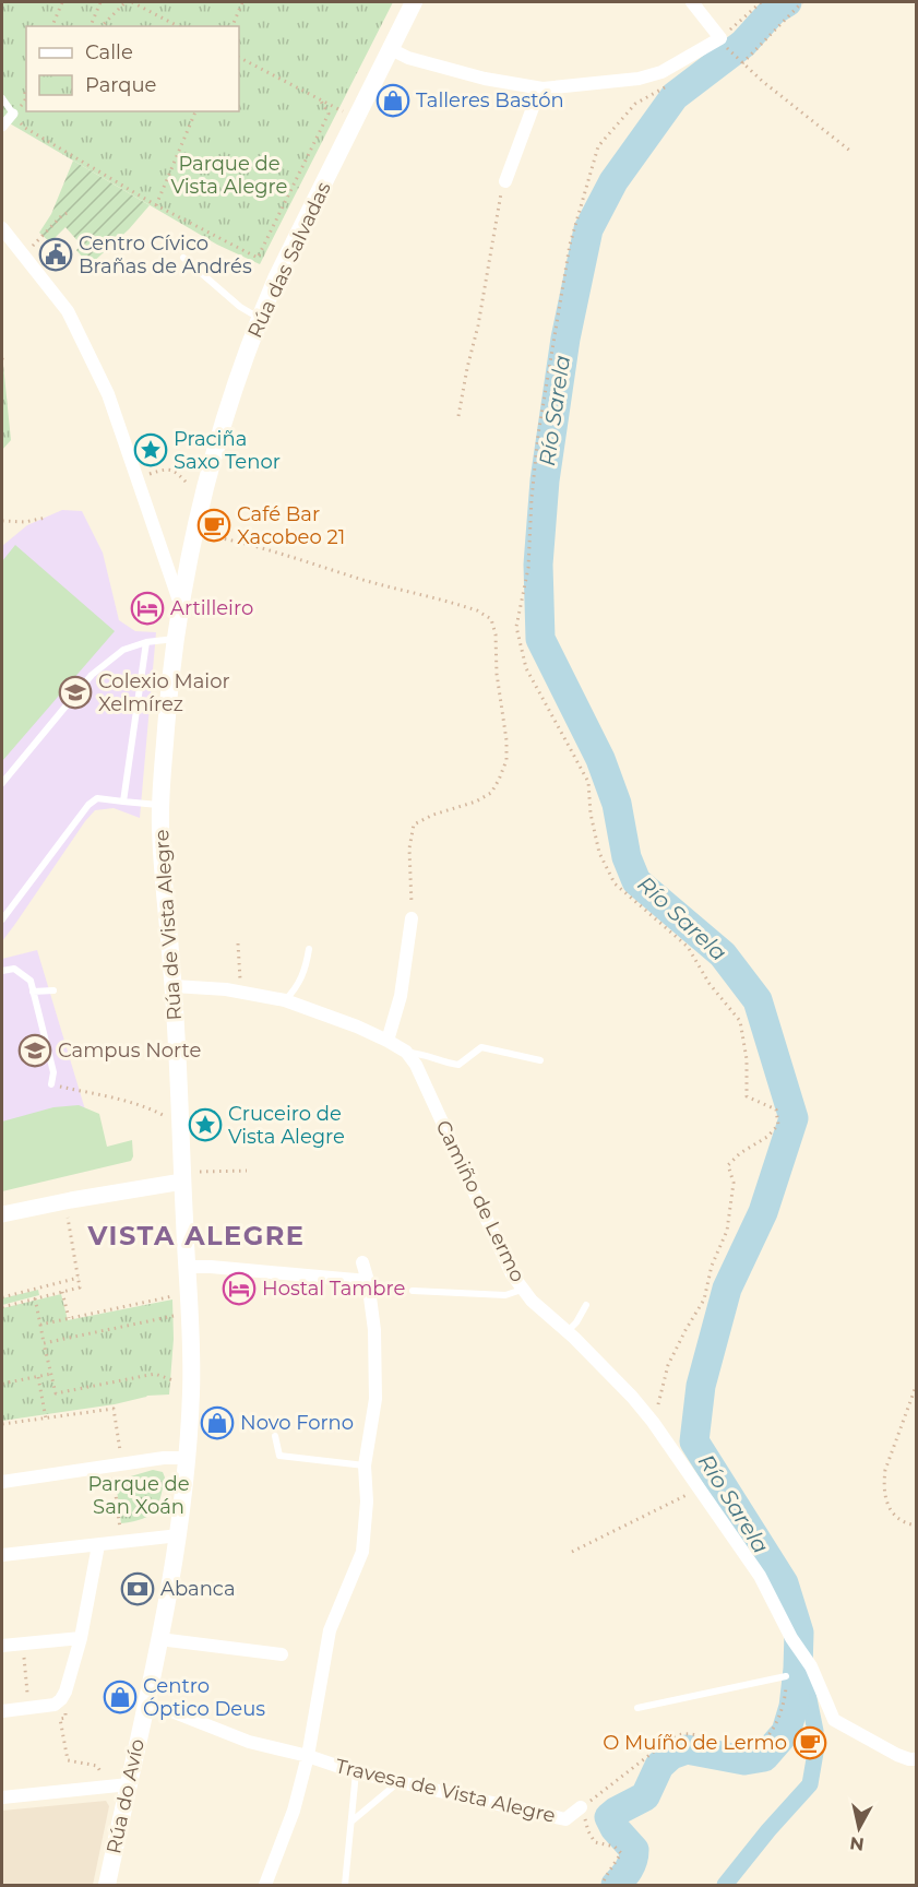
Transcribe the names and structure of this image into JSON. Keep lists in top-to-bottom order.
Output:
{
  "streets": {
    "main road": ["Rúa das Salvadas", "Rúa de Vista Alegre", "Rúa do Avío"],
    "street": ["Camiño de Lermo", "Travesa de Vista Alegre"]
  },
  "crossings": [
    ["Rúa das Salvadas", "Rúa de Vista Alegre"],
    ["Rúa de Vista Alegre", "Camiño de Lermo"],
    ["Rúa de Vista Alegre", "Travesa de Vista Alegre"],
    ["Rúa de Vista Alegre", "Rúa do Avío"],
    ["Travesa de Vista Alegre", "Rúa do Avío"]
  ],
  "districts": ["VISTA ALEGRE"],
  "water": ["Río Sarela"],
  "parks": ["Parque de Vista Alegre", "Parque de San Xoán"],
  "places": {
    "shop": ["Talleres Bastón", "Novo Forno", "Centro Óptico Deus"],
    "public building": ["Centro Cívico Brañas de Andrés"],
    "place": ["Praciña Saxo Tenor", "Cruceiro de Vista Alegre"],
    "cafe": ["Café Bar Xacobeo 21", "O Muíño de Lermo"],
    "hotel": ["Artilleiro", "Hostal Tambre"],
    "school or university": ["Colexio Maior Xelmírez", "Campus Norte"],
    "bank": ["Abanca"]
  },
  "legend": ["Calle", "Parque"],
  "north": "bottom"
}
